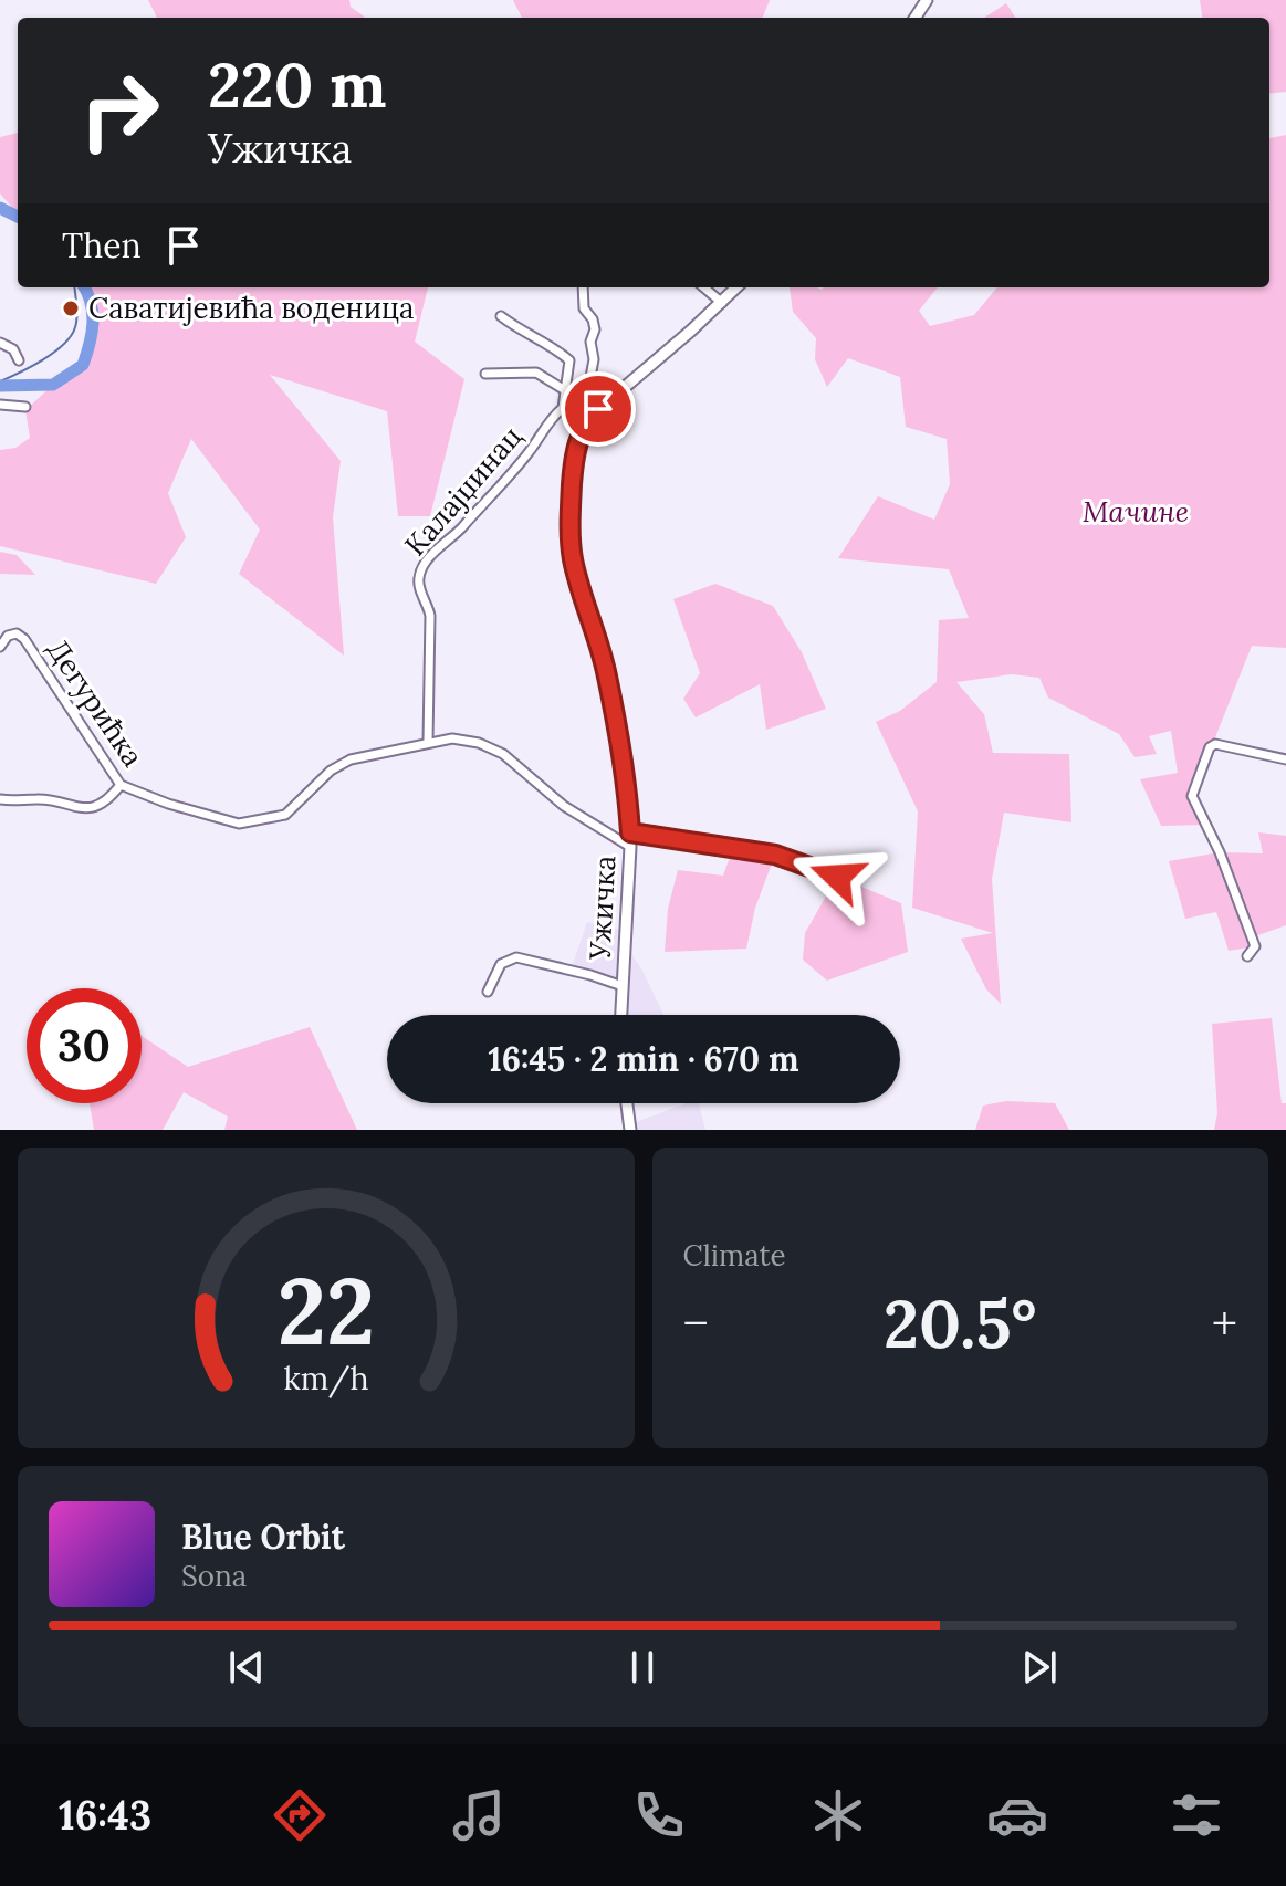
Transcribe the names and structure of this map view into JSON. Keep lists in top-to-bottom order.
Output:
{
  "streets": {
    "main road": ["Ужичка"],
    "street": ["Калајџинац", "Дегурићка"]
  },
  "crossings": [
    ["Калајџинац", "Дегурићка"],
    ["Дегурићка", "Ужичка"]
  ],
  "parks": ["Мачине"],
  "places": ["Саватијевића воденица"],
  "page": {
    "turn": ["220 m", "Ужичка"],
    "then": "Then",
    "limit": "30",
    "trip": "16:45 · 2 min · 670 m",
    "tile": "Climate",
    "heat": ["−", "20.5°", "+"],
    "song": ["Blue Orbit", "Sona"],
    "tabs": "16:43",
    "gauge": ["22", "km/h"]
  }
}
